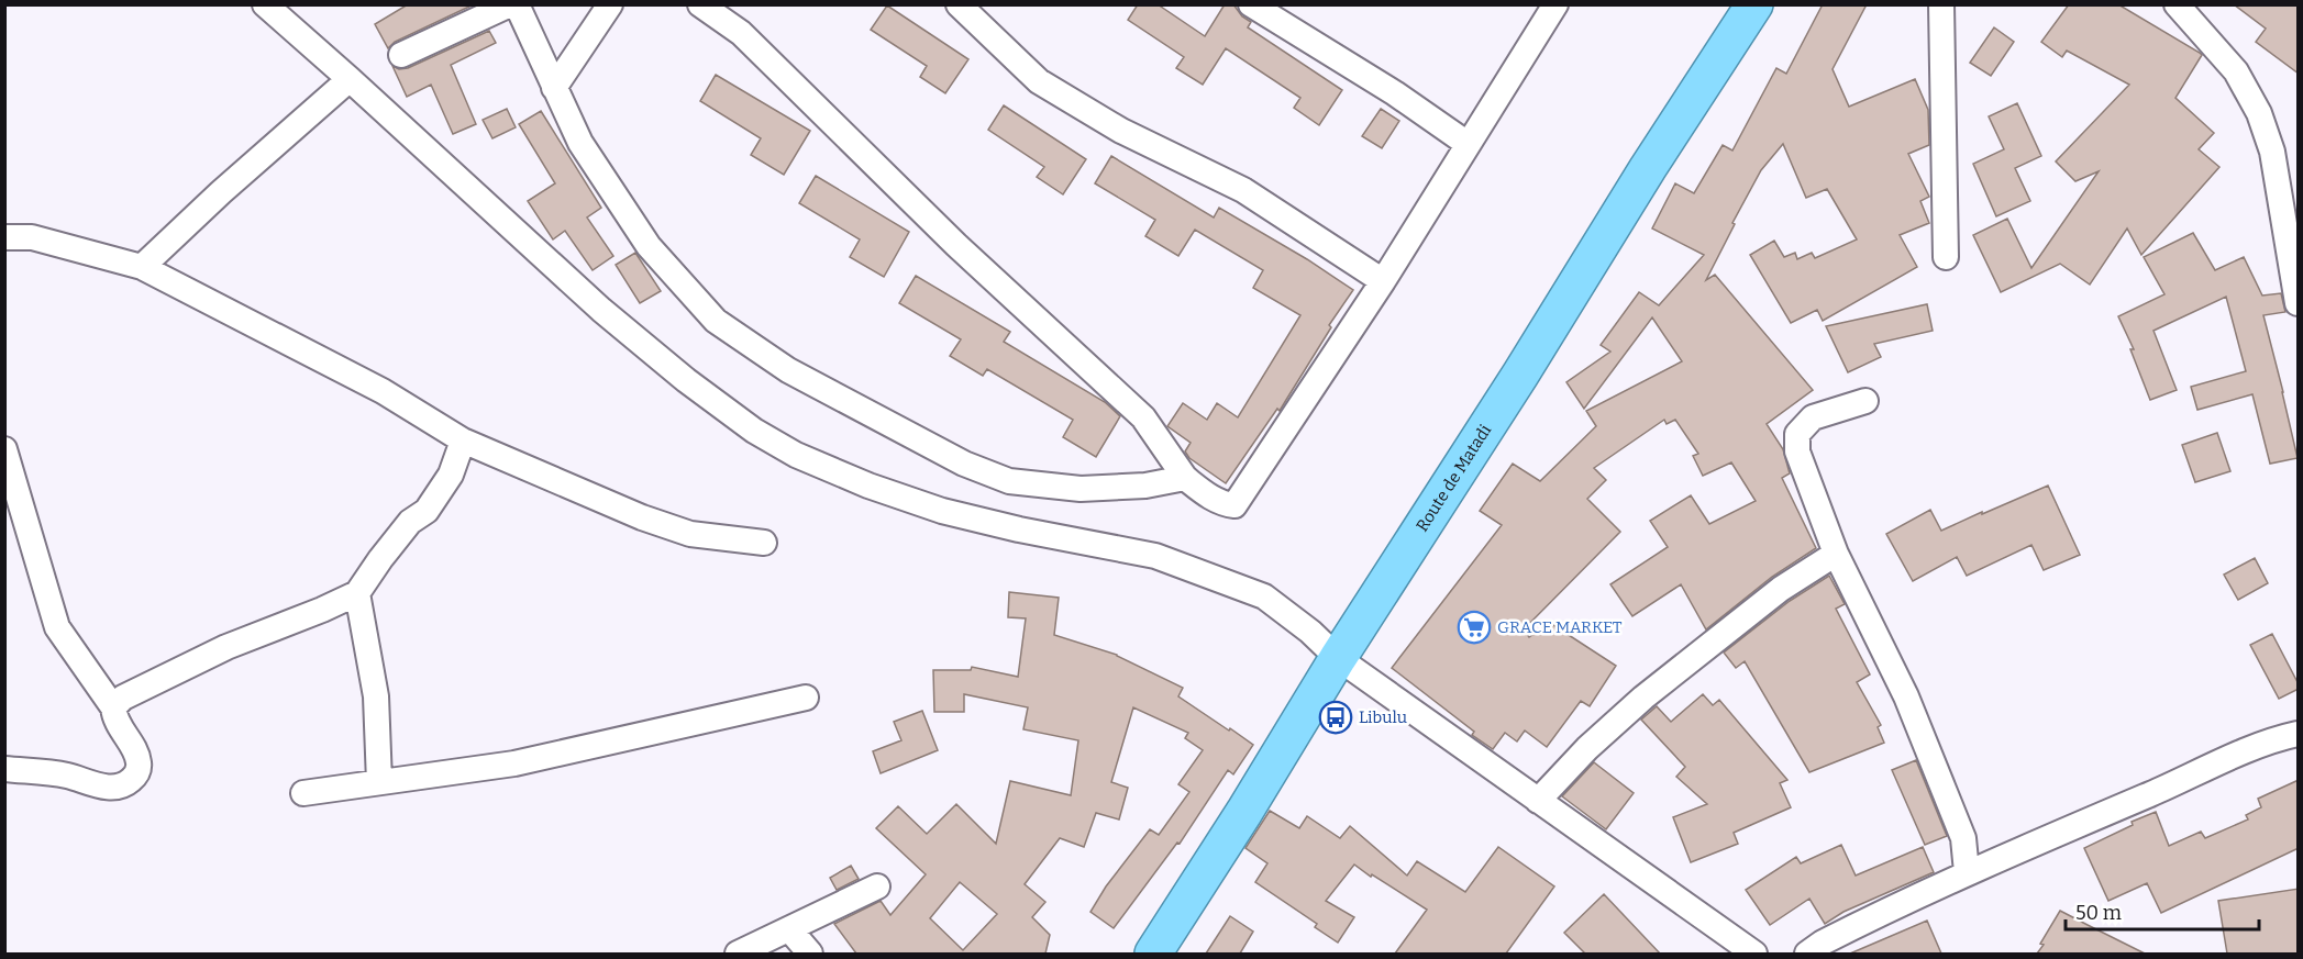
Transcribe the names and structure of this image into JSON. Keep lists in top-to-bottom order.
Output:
{
  "streets": {
    "highway": ["Route de Matadi"]
  },
  "places": {
    "supermarket": ["GRACE MARKET"],
    "bus stop": ["Libulu"]
  },
  "scale_bar": "50 m"
}
